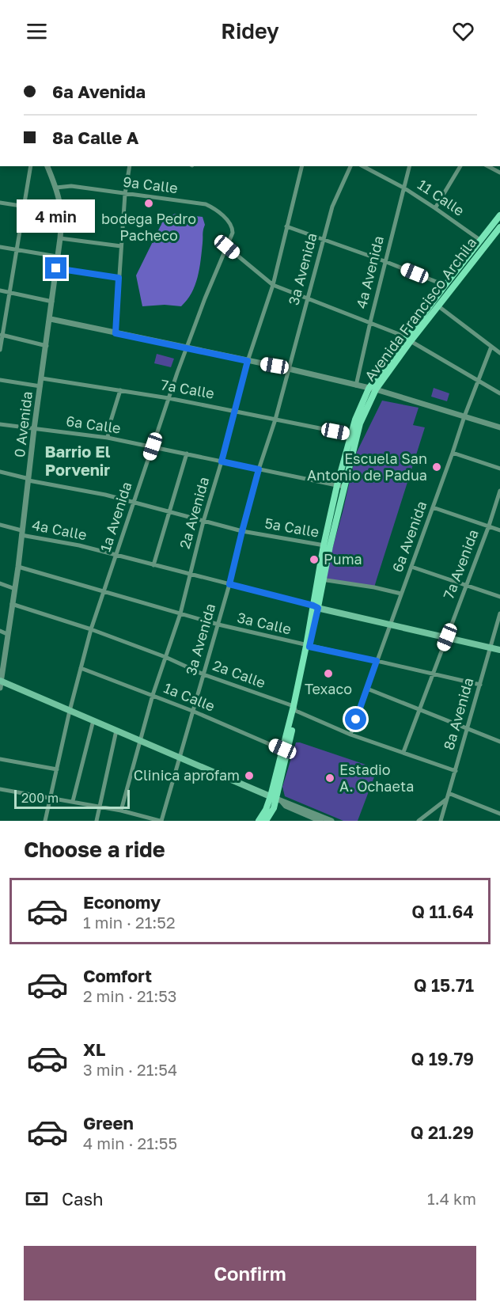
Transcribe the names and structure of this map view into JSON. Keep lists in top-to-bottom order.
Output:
{
  "streets": {
    "main road": ["Avenida Francisco Archila"],
    "street": [
      "9a Calle",
      "11 Calle",
      "3a Avenida",
      "4a Avenida",
      "7a Calle",
      "0 Avenida",
      "6a Calle",
      "2a Avenida",
      "1a Avenida",
      "5a Calle",
      "4a Calle",
      "6a Avenida",
      "7a Avenida",
      "3a Calle",
      "2a Calle",
      "1a Calle",
      "8a Avenida"
    ]
  },
  "crossings": [
    ["9a Calle", "0 Avenida"],
    ["9a Calle", "1a Avenida"],
    ["11 Calle", "4a Avenida"],
    ["11 Calle", "Avenida Francisco Archila"],
    ["3a Avenida", "7a Calle"],
    ["3a Avenida", "6a Calle"],
    ["3a Avenida", "5a Calle"],
    ["3a Avenida", "4a Calle"],
    ["3a Avenida", "3a Calle"],
    ["3a Avenida", "2a Calle"],
    ["3a Avenida", "1a Calle"],
    ["Avenida Francisco Archila", "7a Calle"],
    ["Avenida Francisco Archila", "6a Calle"],
    ["Avenida Francisco Archila", "5a Calle"],
    ["Avenida Francisco Archila", "4a Calle"],
    ["Avenida Francisco Archila", "3a Calle"],
    ["Avenida Francisco Archila", "2a Calle"],
    ["Avenida Francisco Archila", "1a Calle"],
    ["7a Calle", "0 Avenida"],
    ["7a Calle", "2a Avenida"],
    ["7a Calle", "1a Avenida"],
    ["0 Avenida", "6a Calle"],
    ["0 Avenida", "5a Calle"],
    ["0 Avenida", "4a Calle"],
    ["0 Avenida", "3a Calle"],
    ["0 Avenida", "2a Calle"],
    ["6a Calle", "2a Avenida"],
    ["6a Calle", "1a Avenida"],
    ["2a Avenida", "5a Calle"],
    ["2a Avenida", "4a Calle"],
    ["2a Avenida", "3a Calle"],
    ["2a Avenida", "2a Calle"],
    ["2a Avenida", "1a Calle"],
    ["1a Avenida", "5a Calle"],
    ["1a Avenida", "4a Calle"],
    ["1a Avenida", "3a Calle"],
    ["1a Avenida", "2a Calle"],
    ["1a Avenida", "1a Calle"],
    ["6a Avenida", "3a Calle"],
    ["6a Avenida", "2a Calle"],
    ["7a Avenida", "3a Calle"],
    ["7a Avenida", "2a Calle"],
    ["3a Calle", "8a Avenida"],
    ["2a Calle", "8a Avenida"]
  ],
  "districts": ["Barrio El Porvenir"],
  "places": [
    "bodega Pedro Pacheco",
    "Escuela San Antonio de Padua",
    "Puma",
    "Texaco",
    "Clinica aprofam",
    "Estadio A. Ochaeta"
  ],
  "scale_bar": "200 m",
  "page": {
    "header": "Ridey",
    "banner": ["6a Avenida", "8a Calle A"],
    "bubble": "4 min",
    "scale": "200 m",
    "heading": "Choose a ride",
    "list": [
      {
        "name": "Economy",
        "note": "1 min · 21:52",
        "value": "Q 11.64"
      },
      {
        "name": "Comfort",
        "note": "2 min · 21:53",
        "value": "Q 15.71"
      },
      {
        "name": "XL",
        "note": "3 min · 21:54",
        "value": "Q 19.79"
      },
      {
        "name": "Green",
        "note": "4 min · 21:55",
        "value": "Q 21.29"
      }
    ],
    "pay": ["Cash", "1.4 km"],
    "buttons": "Confirm"
  }
}
